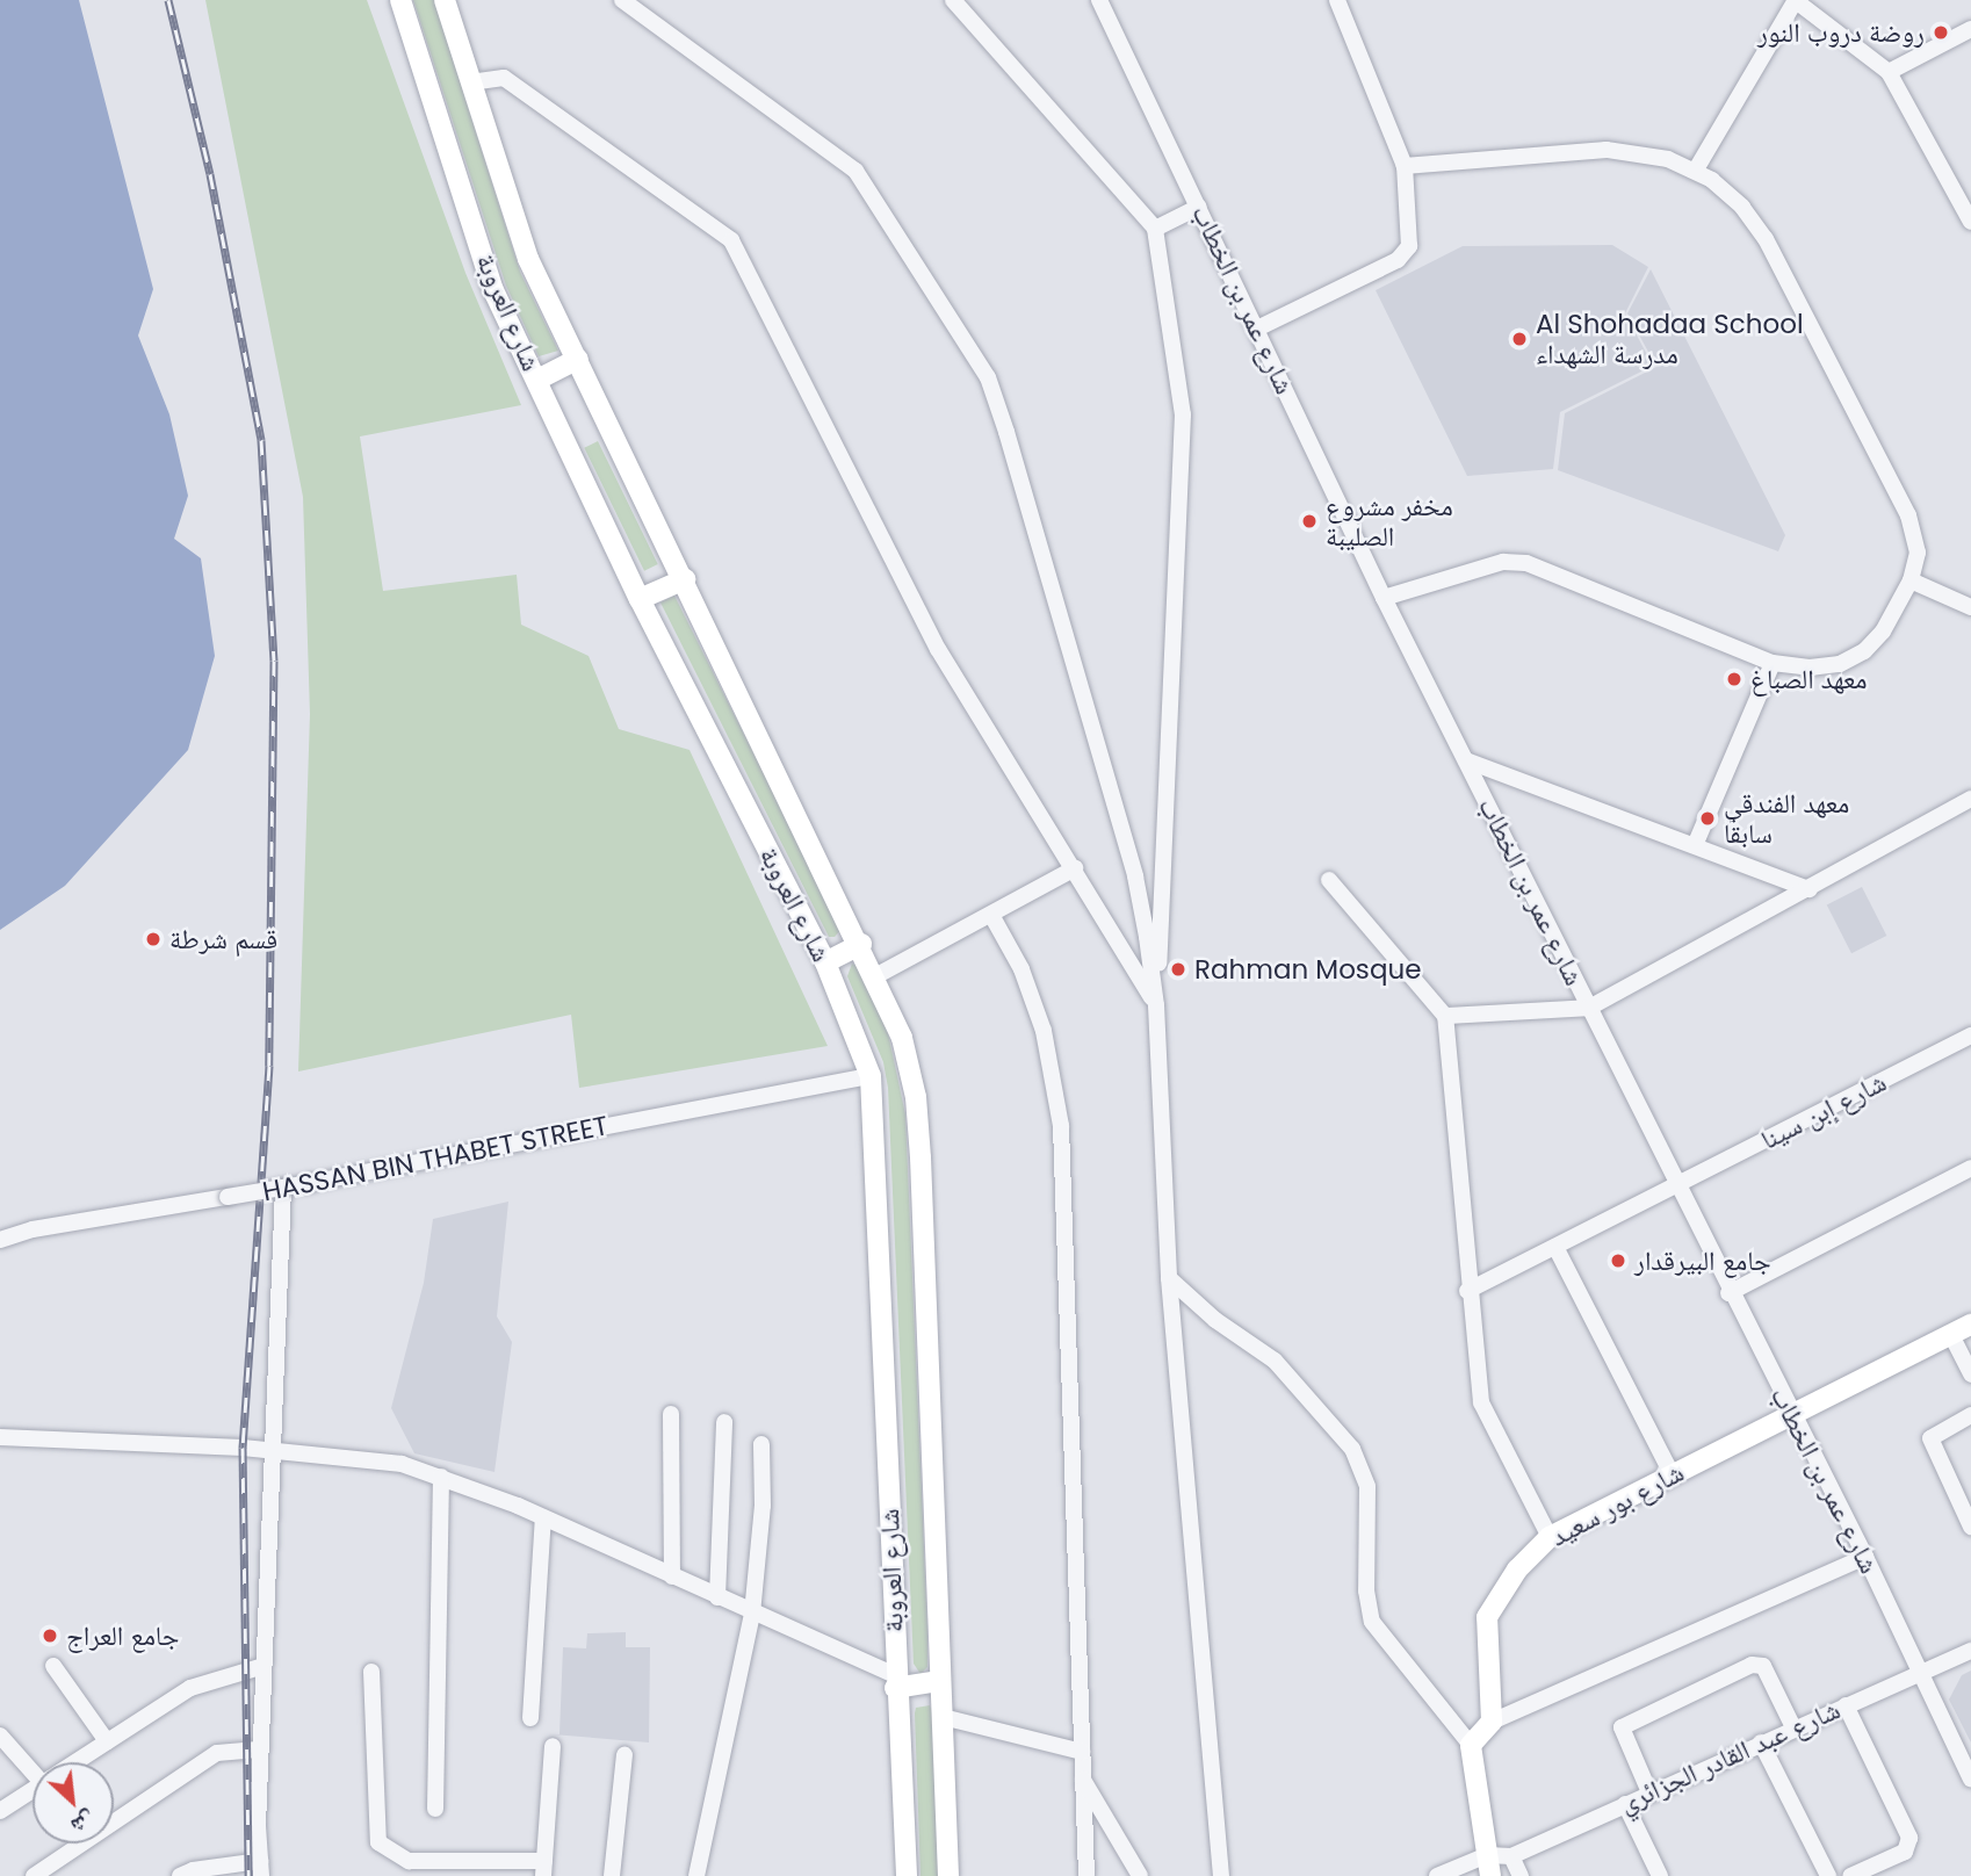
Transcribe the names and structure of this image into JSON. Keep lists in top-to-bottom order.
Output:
{
  "streets": {
    "main road": ["شارع العروبة", "شارع بور سعيد"],
    "street": [
      "شارع عمر بن الخطاب",
      "شارع إبن سينا",
      "HASSAN BIN THABET STREET",
      "شارع عبد القادر الجزائري"
    ]
  },
  "crossings": [
    ["شارع عمر بن الخطاب", "شارع إبن سينا"],
    ["شارع عمر بن الخطاب", "شارع بور سعيد"],
    ["شارع عمر بن الخطاب", "شارع عبد القادر الجزائري"],
    ["شارع العروبة", "HASSAN BIN THABET STREET"]
  ],
  "places": [
    "روضة دروب النور",
    "Al Shohadaa School مدرسة الشهداء",
    "مخفر مشروع الصليبة",
    "معهد الصباغ",
    "معهد الفندقي سابقا",
    "قسم شرطة",
    "Rahman Mosque",
    "جامع البيرقدار",
    "جامع العراج"
  ],
  "north": "bottom right"
}
